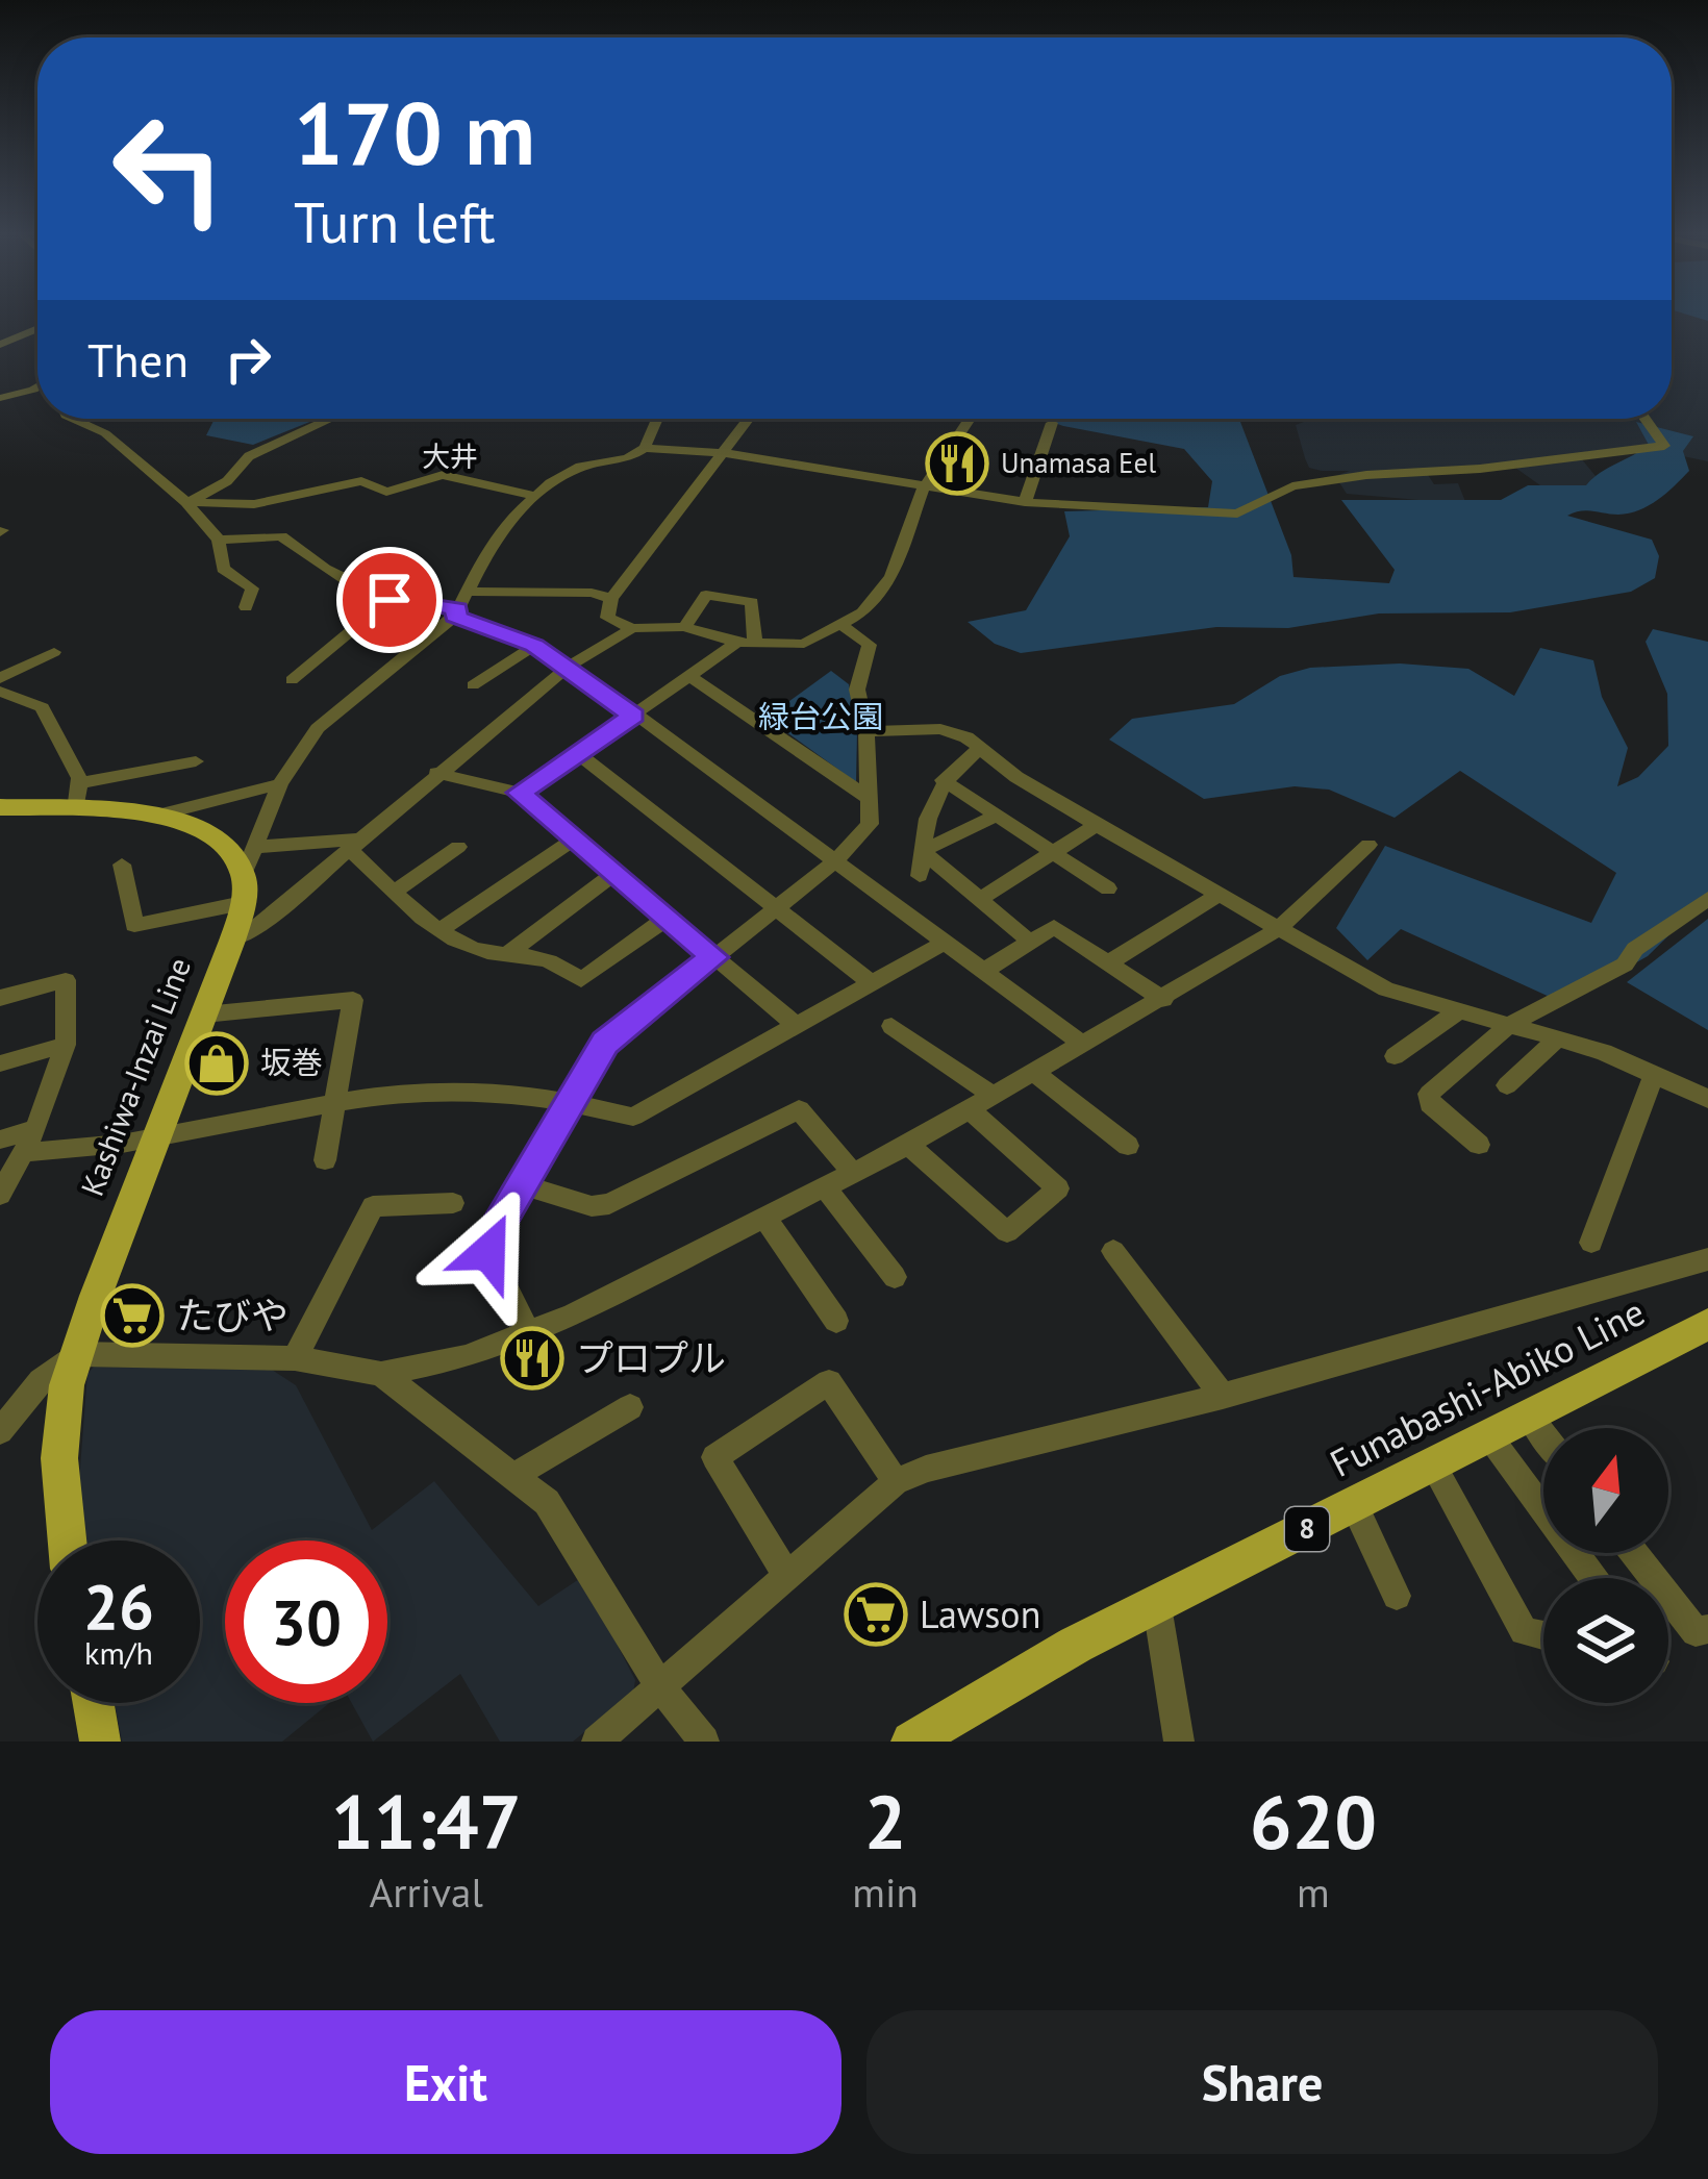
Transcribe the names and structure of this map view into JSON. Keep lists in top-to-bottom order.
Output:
{
  "streets": {
    "main road": ["Kashiwa-Inzai Line", "Funabashi-Abiko Line", "8"]
  },
  "districts": ["大井"],
  "parks": ["緑台公園"],
  "places": {
    "restaurant": ["Unamasa Eel", "プロプル"],
    "shop": ["坂巻"],
    "supermarket": ["たびや", "Lawson"]
  },
  "north": "top",
  "page": {
    "turn": ["170 m", "Turn left"],
    "then": "Then",
    "speed": "26 km/h",
    "limit": "30",
    "eta": [
      "11:47",
      "Arrival",
      "2",
      "min",
      "620",
      "m"
    ],
    "buttons": ["Exit", "Share"]
  }
}
